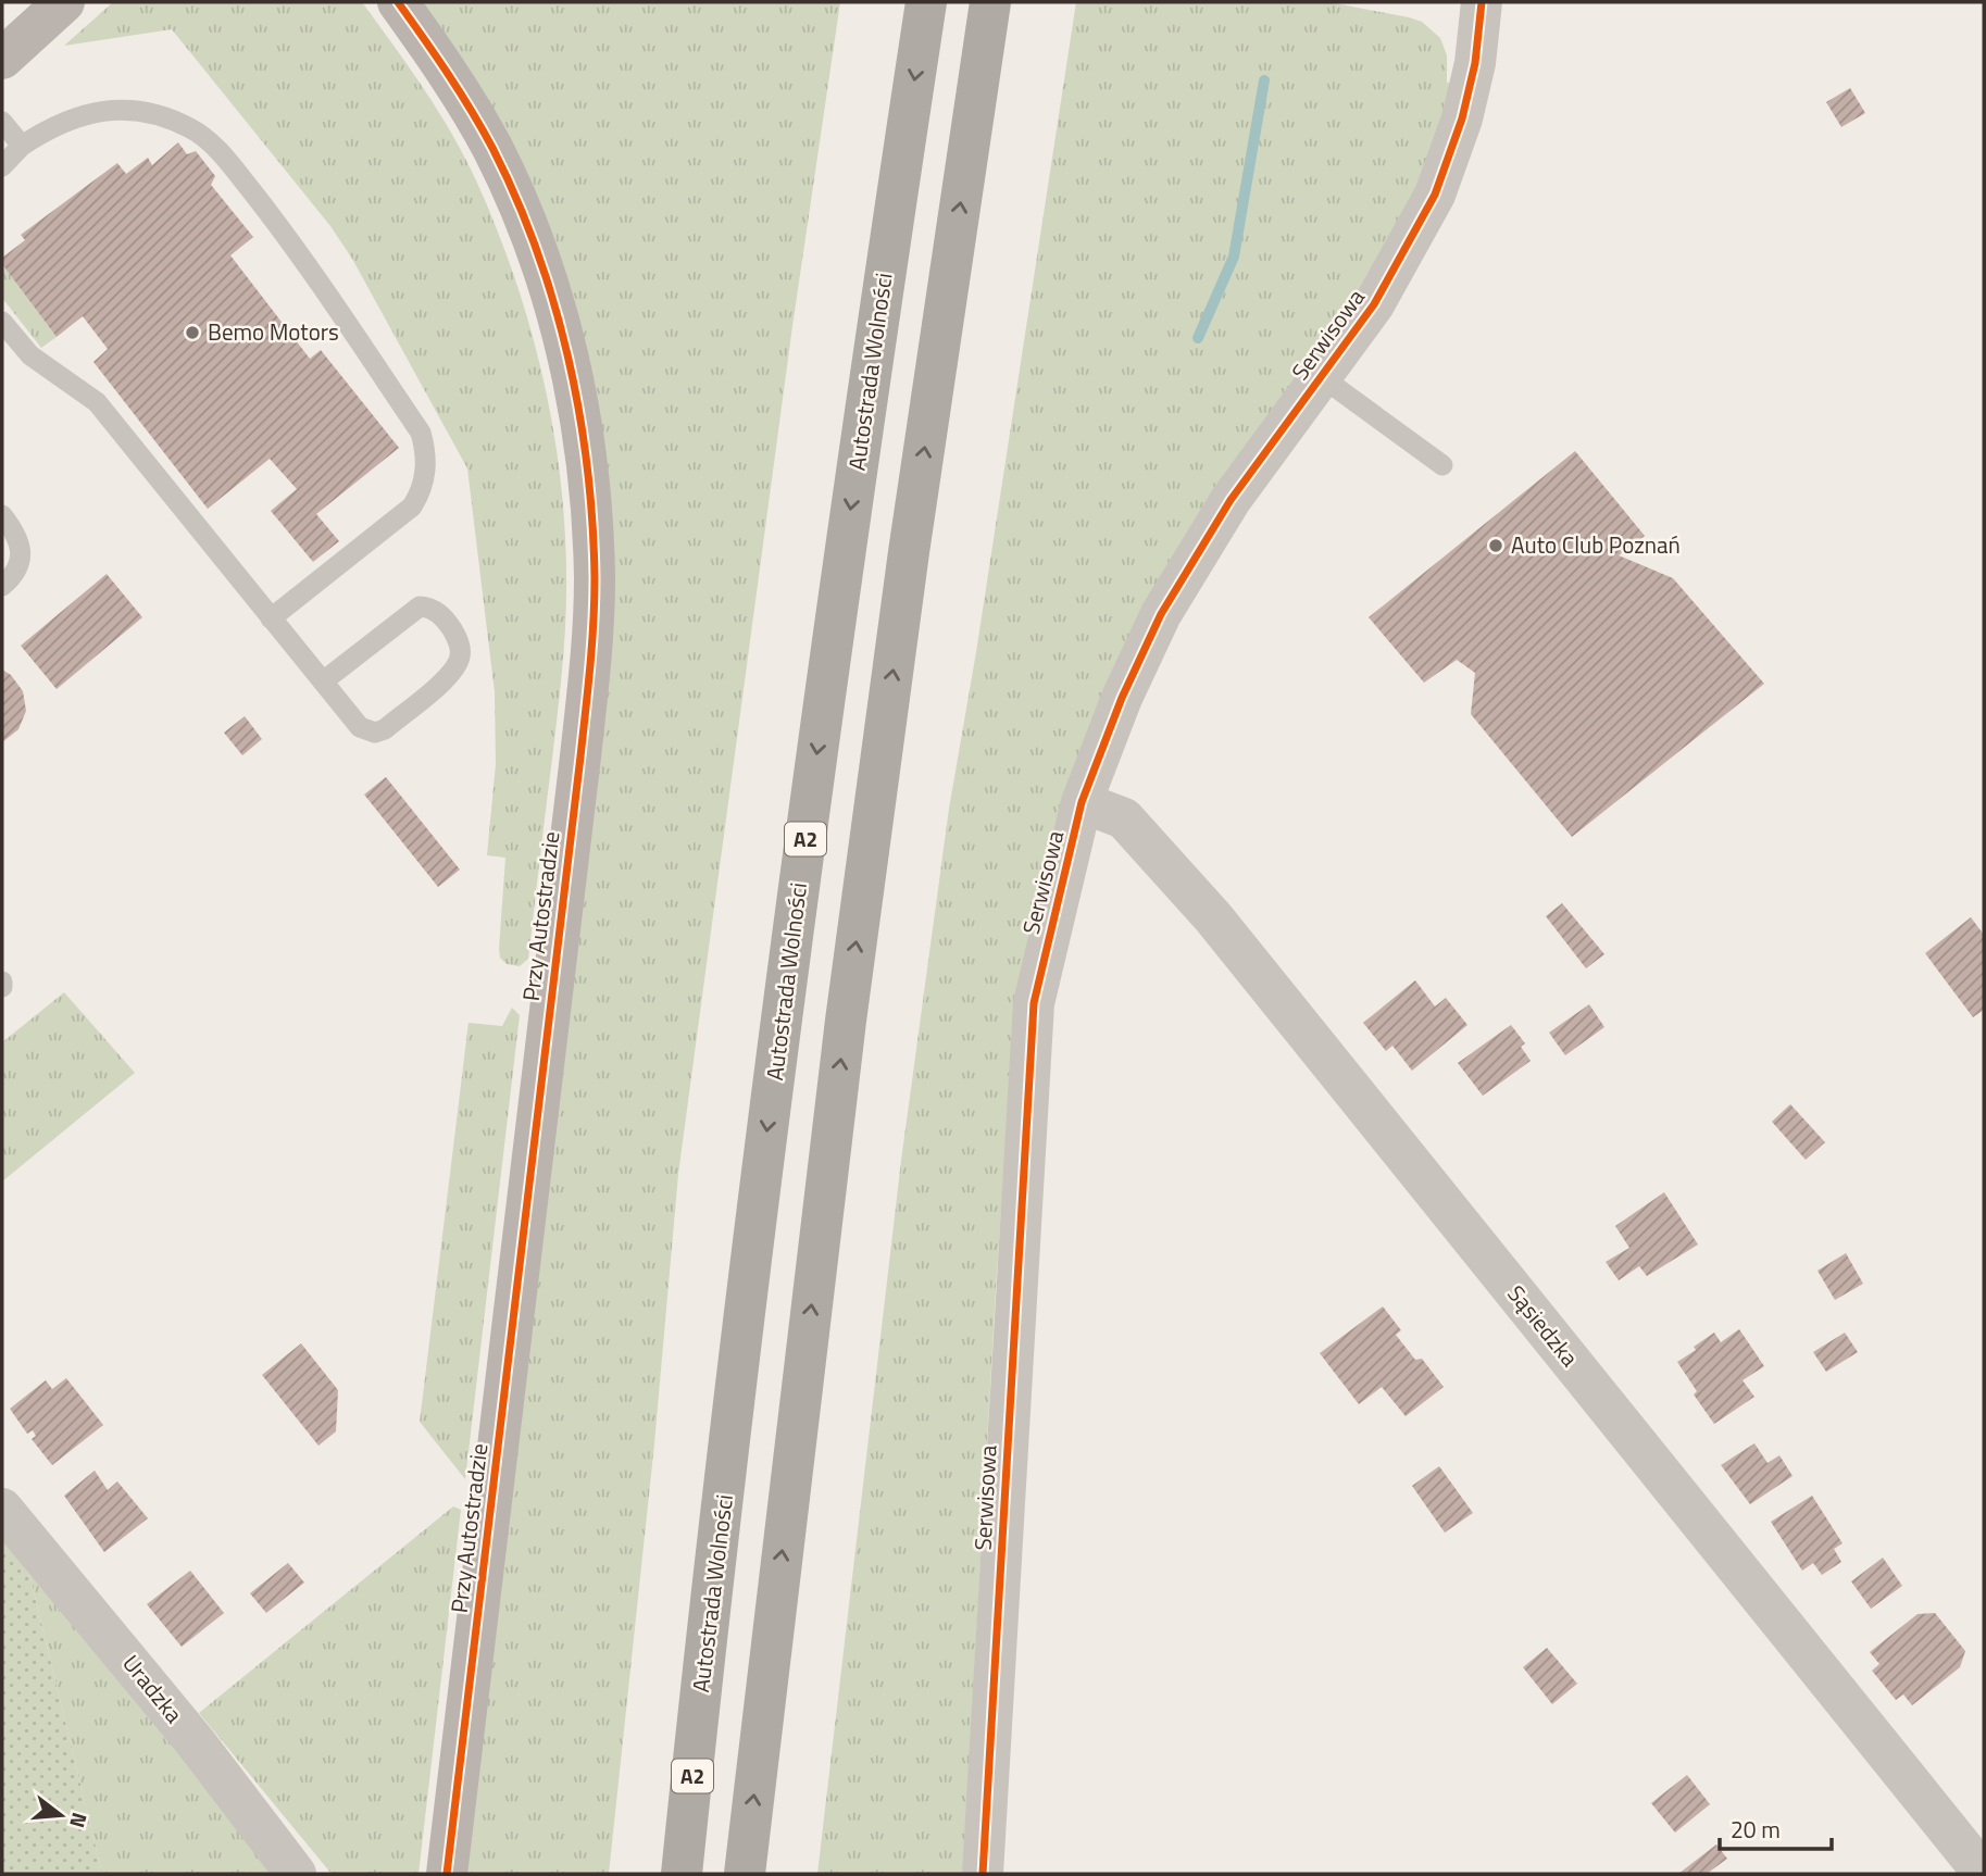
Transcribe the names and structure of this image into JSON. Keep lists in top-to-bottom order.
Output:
{
  "streets": {
    "highway": ["Autostrada Wolności", "A2"],
    "street": [
      "Serwisowa",
      "Przy Autostradzie",
      "Sąsiedzka",
      "Uradzka"
    ]
  },
  "crossings": [
    ["Serwisowa", "Sąsiedzka"]
  ],
  "places": ["Bemo Motors", "Auto Club Poznań"],
  "scale_bar": "20 m",
  "north": "right"
}
